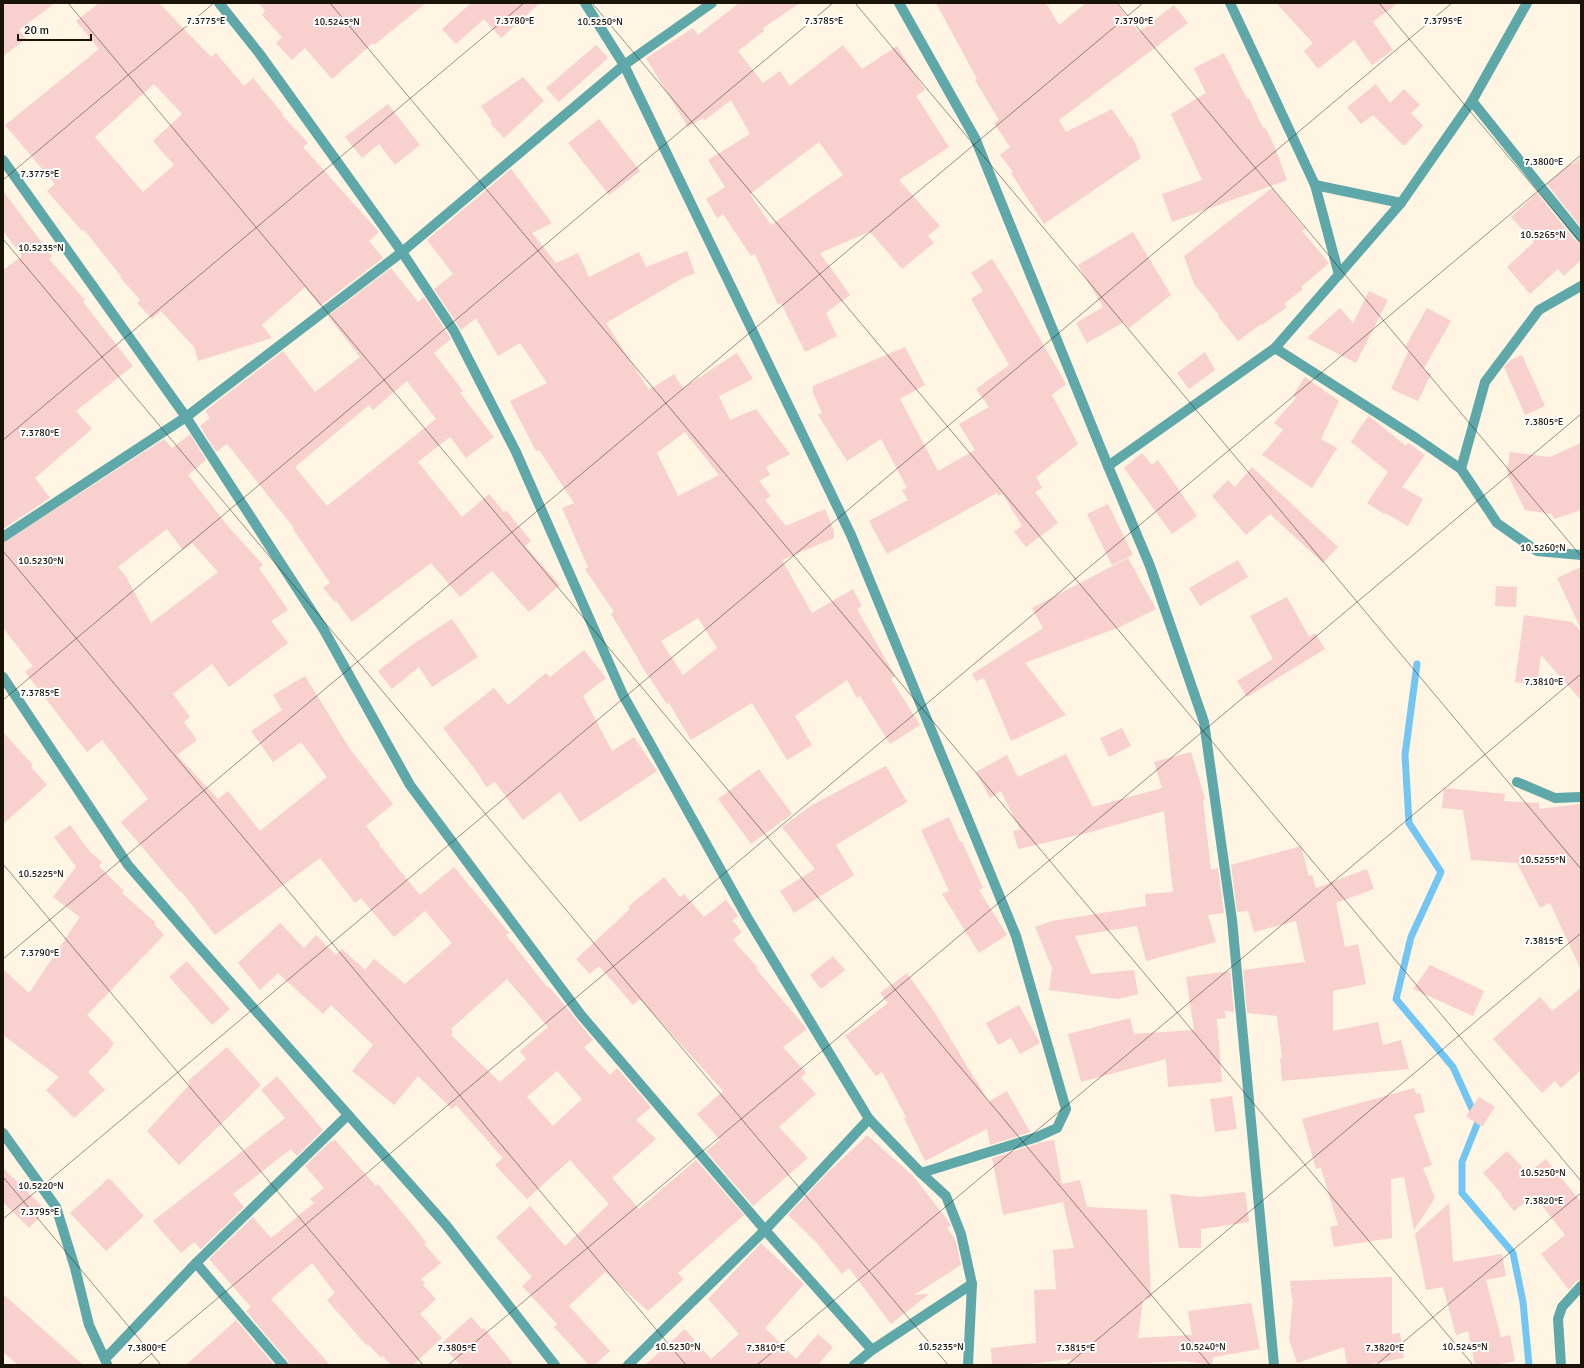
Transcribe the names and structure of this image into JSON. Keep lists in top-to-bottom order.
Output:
{
  "scale_bar": "20 m",
  "coordinates": [
    "7.3775°E",
    "7.3780°E",
    "7.3785°E",
    "7.3790°E",
    "7.3795°E",
    "10.5245°N",
    "10.5250°N",
    "7.3800°E",
    "10.5265°N",
    "10.5235°N",
    "7.3805°E",
    "10.5260°N",
    "10.5230°N",
    "7.3810°E",
    "10.5255°N",
    "10.5225°N",
    "7.3815°E",
    "10.5220°N",
    "7.3820°E",
    "10.5240°N"
  ]
}
